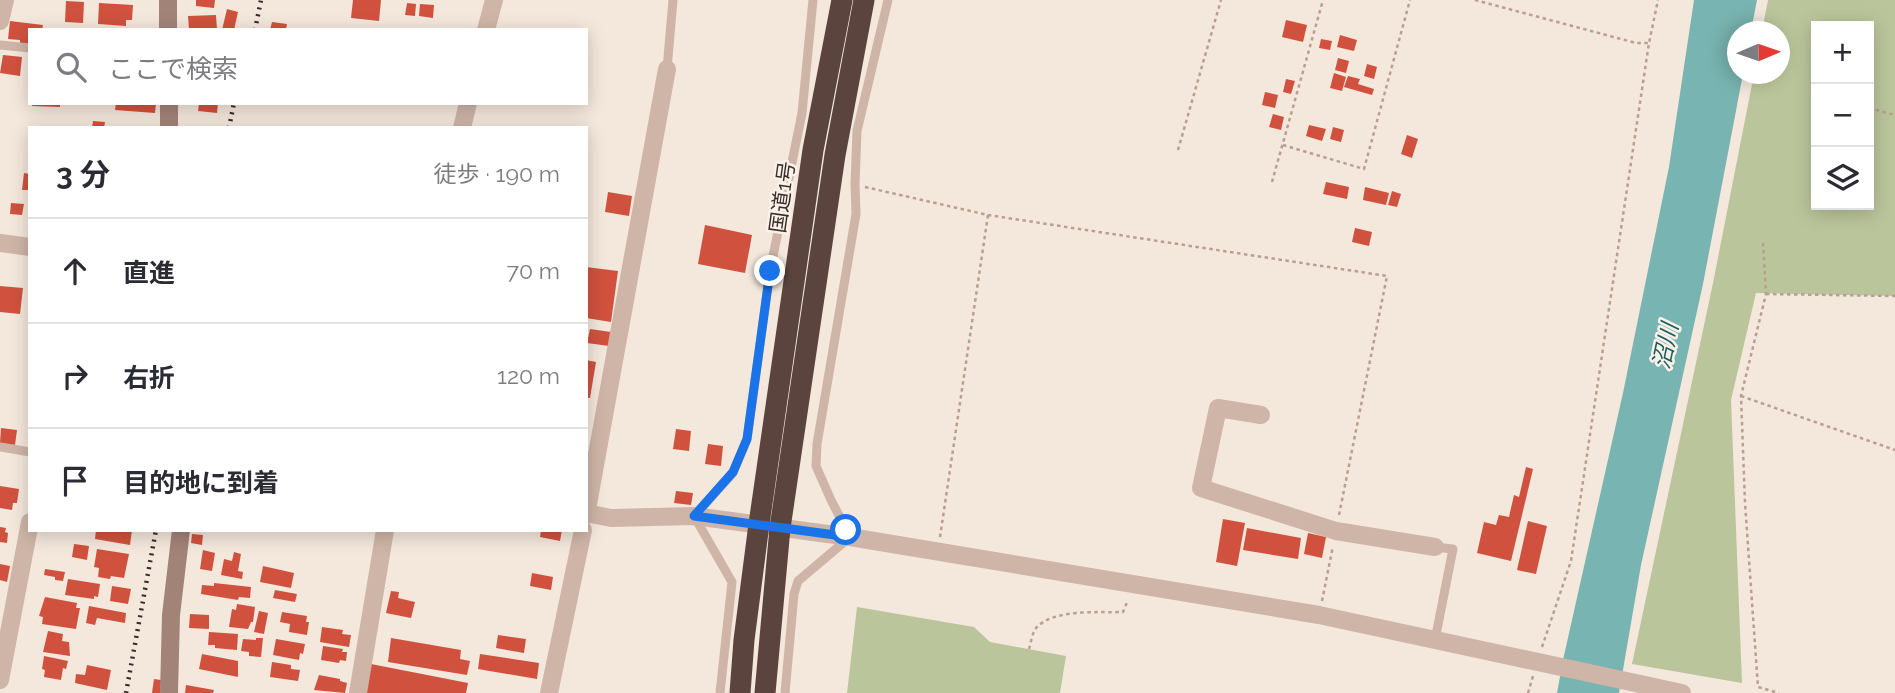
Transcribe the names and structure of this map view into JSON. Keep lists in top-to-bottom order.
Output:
{
  "streets": {
    "highway": ["国道1号"]
  },
  "water": ["沼川"],
  "north": "right",
  "page": {
    "map_buttons": ["+", "−"],
    "search": "ここで検索",
    "heading": ["3 分", "徒歩 · 190 m"],
    "list": [
      ["直進", "70 m"],
      ["右折", "120 m"],
      "目的地に到着"
    ]
  }
}
